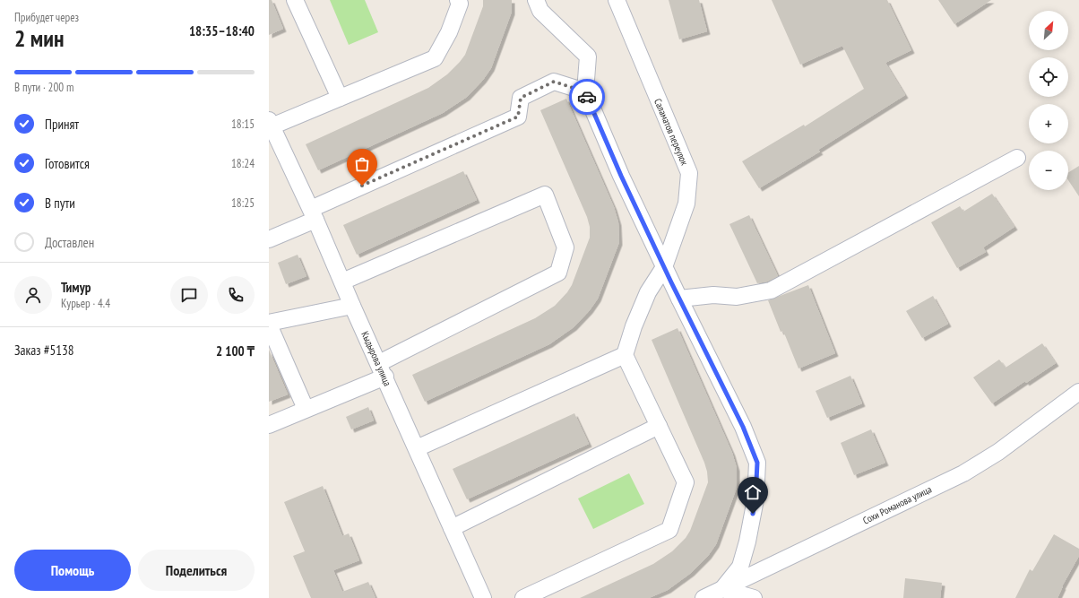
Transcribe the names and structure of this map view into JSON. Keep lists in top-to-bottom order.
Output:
{
  "streets": {
    "street": ["Саламатов переулок", "Кыдырова улица", "Сохи Романова улица"]
  },
  "north": "top right",
  "page": {
    "heading": ["2 мин", "Прибудет через", "18:35–18:40"],
    "panel": [
      "Тимур",
      "Курьер · 4.4",
      "Заказ #5138",
      "2 100 ₸"
    ],
    "map_buttons": ["+", "−"],
    "bar": "В пути · 200 m",
    "list": [
      ["Принят", "18:15"],
      ["Готовится", "18:24"],
      ["В пути", "18:25"],
      "Доставлен"
    ],
    "buttons": ["Помощь", "Поделиться"]
  }
}
